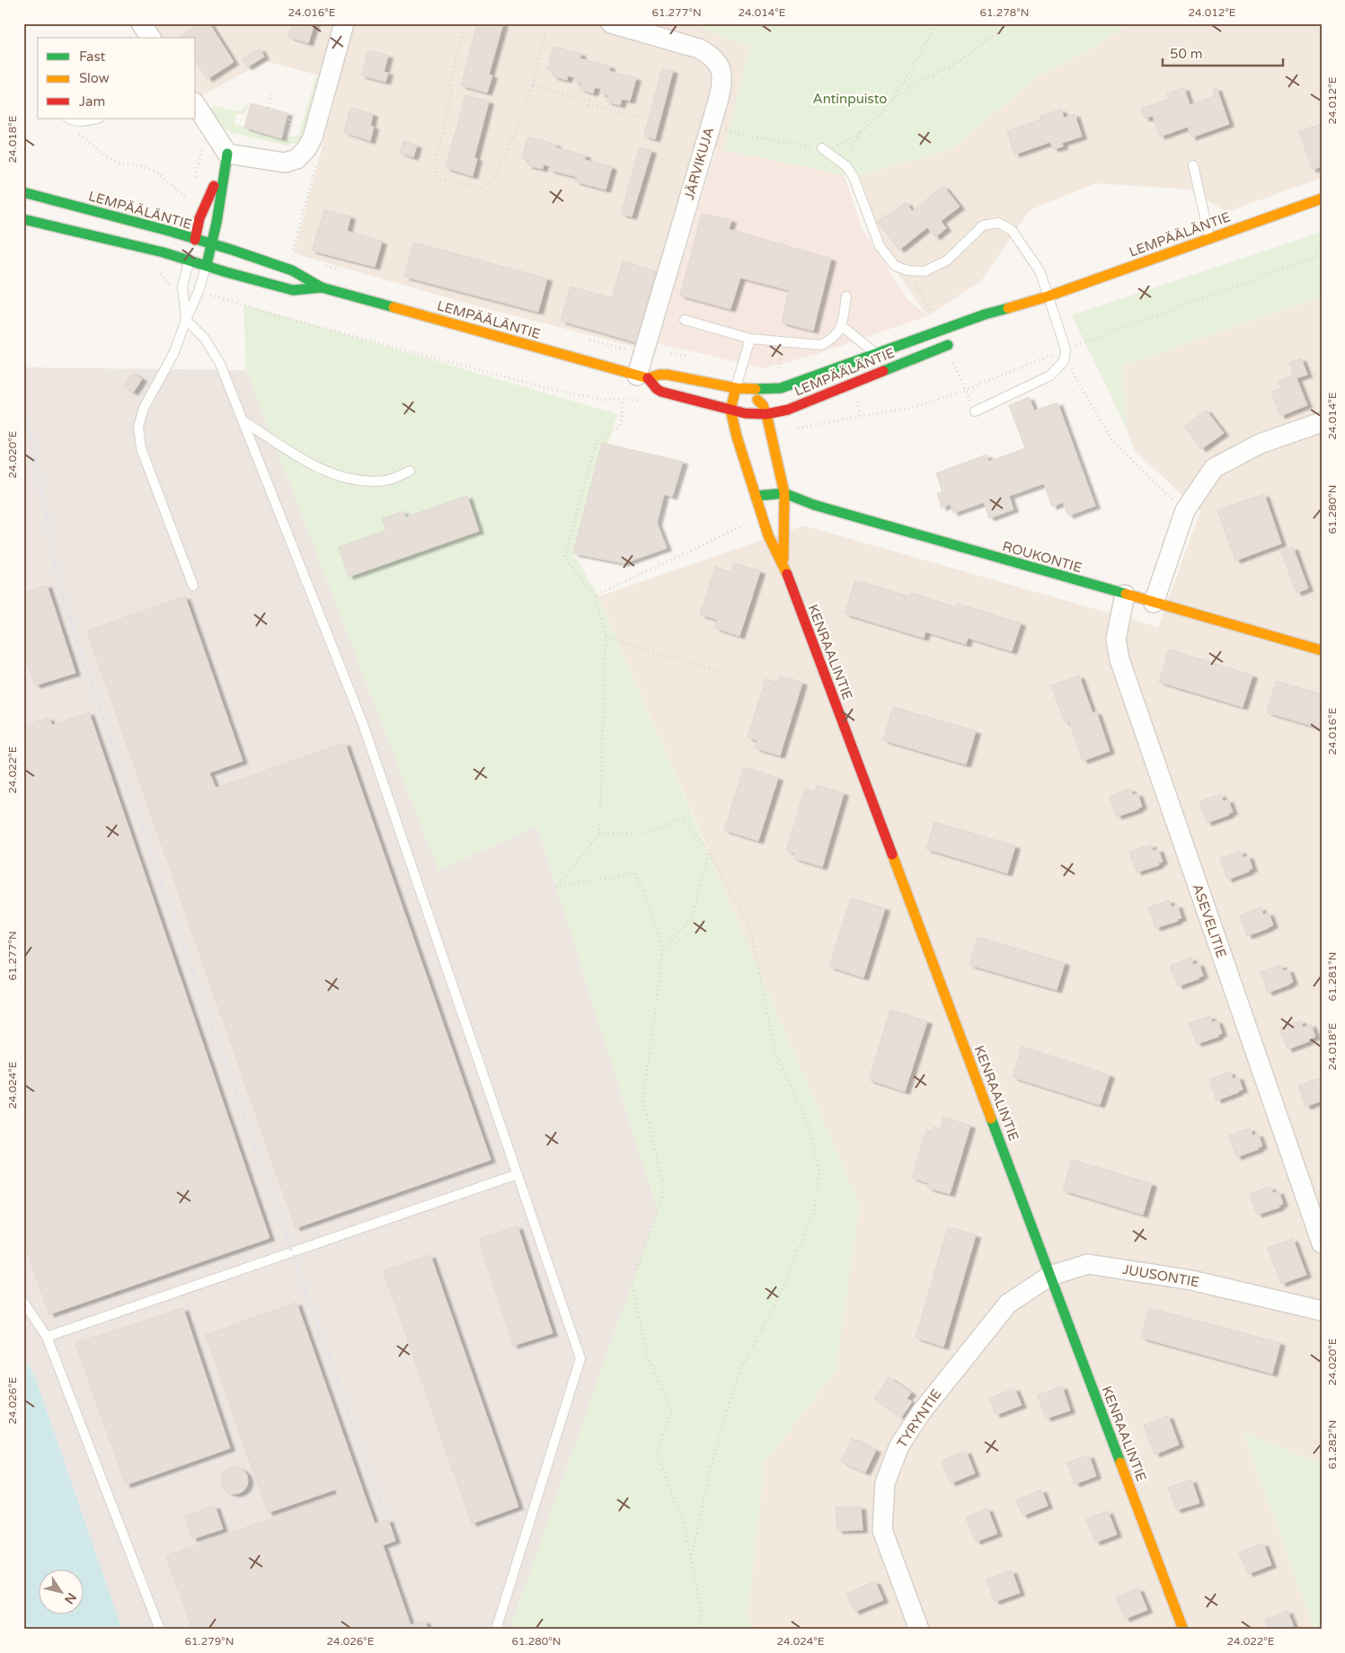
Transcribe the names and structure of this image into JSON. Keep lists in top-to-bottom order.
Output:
{
  "streets": {
    "street": [
      "JÄRVIKUJA",
      "LEMPÄÄLÄNTIE",
      "ROUKONTIE",
      "KENRAALINTIE",
      "ASEVELITIE",
      "JUUSONTIE",
      "TYRYNTIE"
    ]
  },
  "crossings": [
    ["JÄRVIKUJA", "LEMPÄÄLÄNTIE"],
    ["LEMPÄÄLÄNTIE", "KENRAALINTIE"],
    ["ROUKONTIE", "KENRAALINTIE"],
    ["ROUKONTIE", "ASEVELITIE"],
    ["KENRAALINTIE", "JUUSONTIE"],
    ["JUUSONTIE", "TYRYNTIE"]
  ],
  "parks": ["Antinpuisto"],
  "legend": ["Fast", "Slow", "Jam"],
  "scale_bar": "50 m",
  "north": "bottom right",
  "coordinates": [
    "24.016°E",
    "61.277°N",
    "24.014°E",
    "61.278°N",
    "24.012°E",
    "24.018°E",
    "24.020°E",
    "61.280°N",
    "24.022°E",
    "61.281°N",
    "24.024°E",
    "24.026°E",
    "61.282°N",
    "61.279°N"
  ]
}
